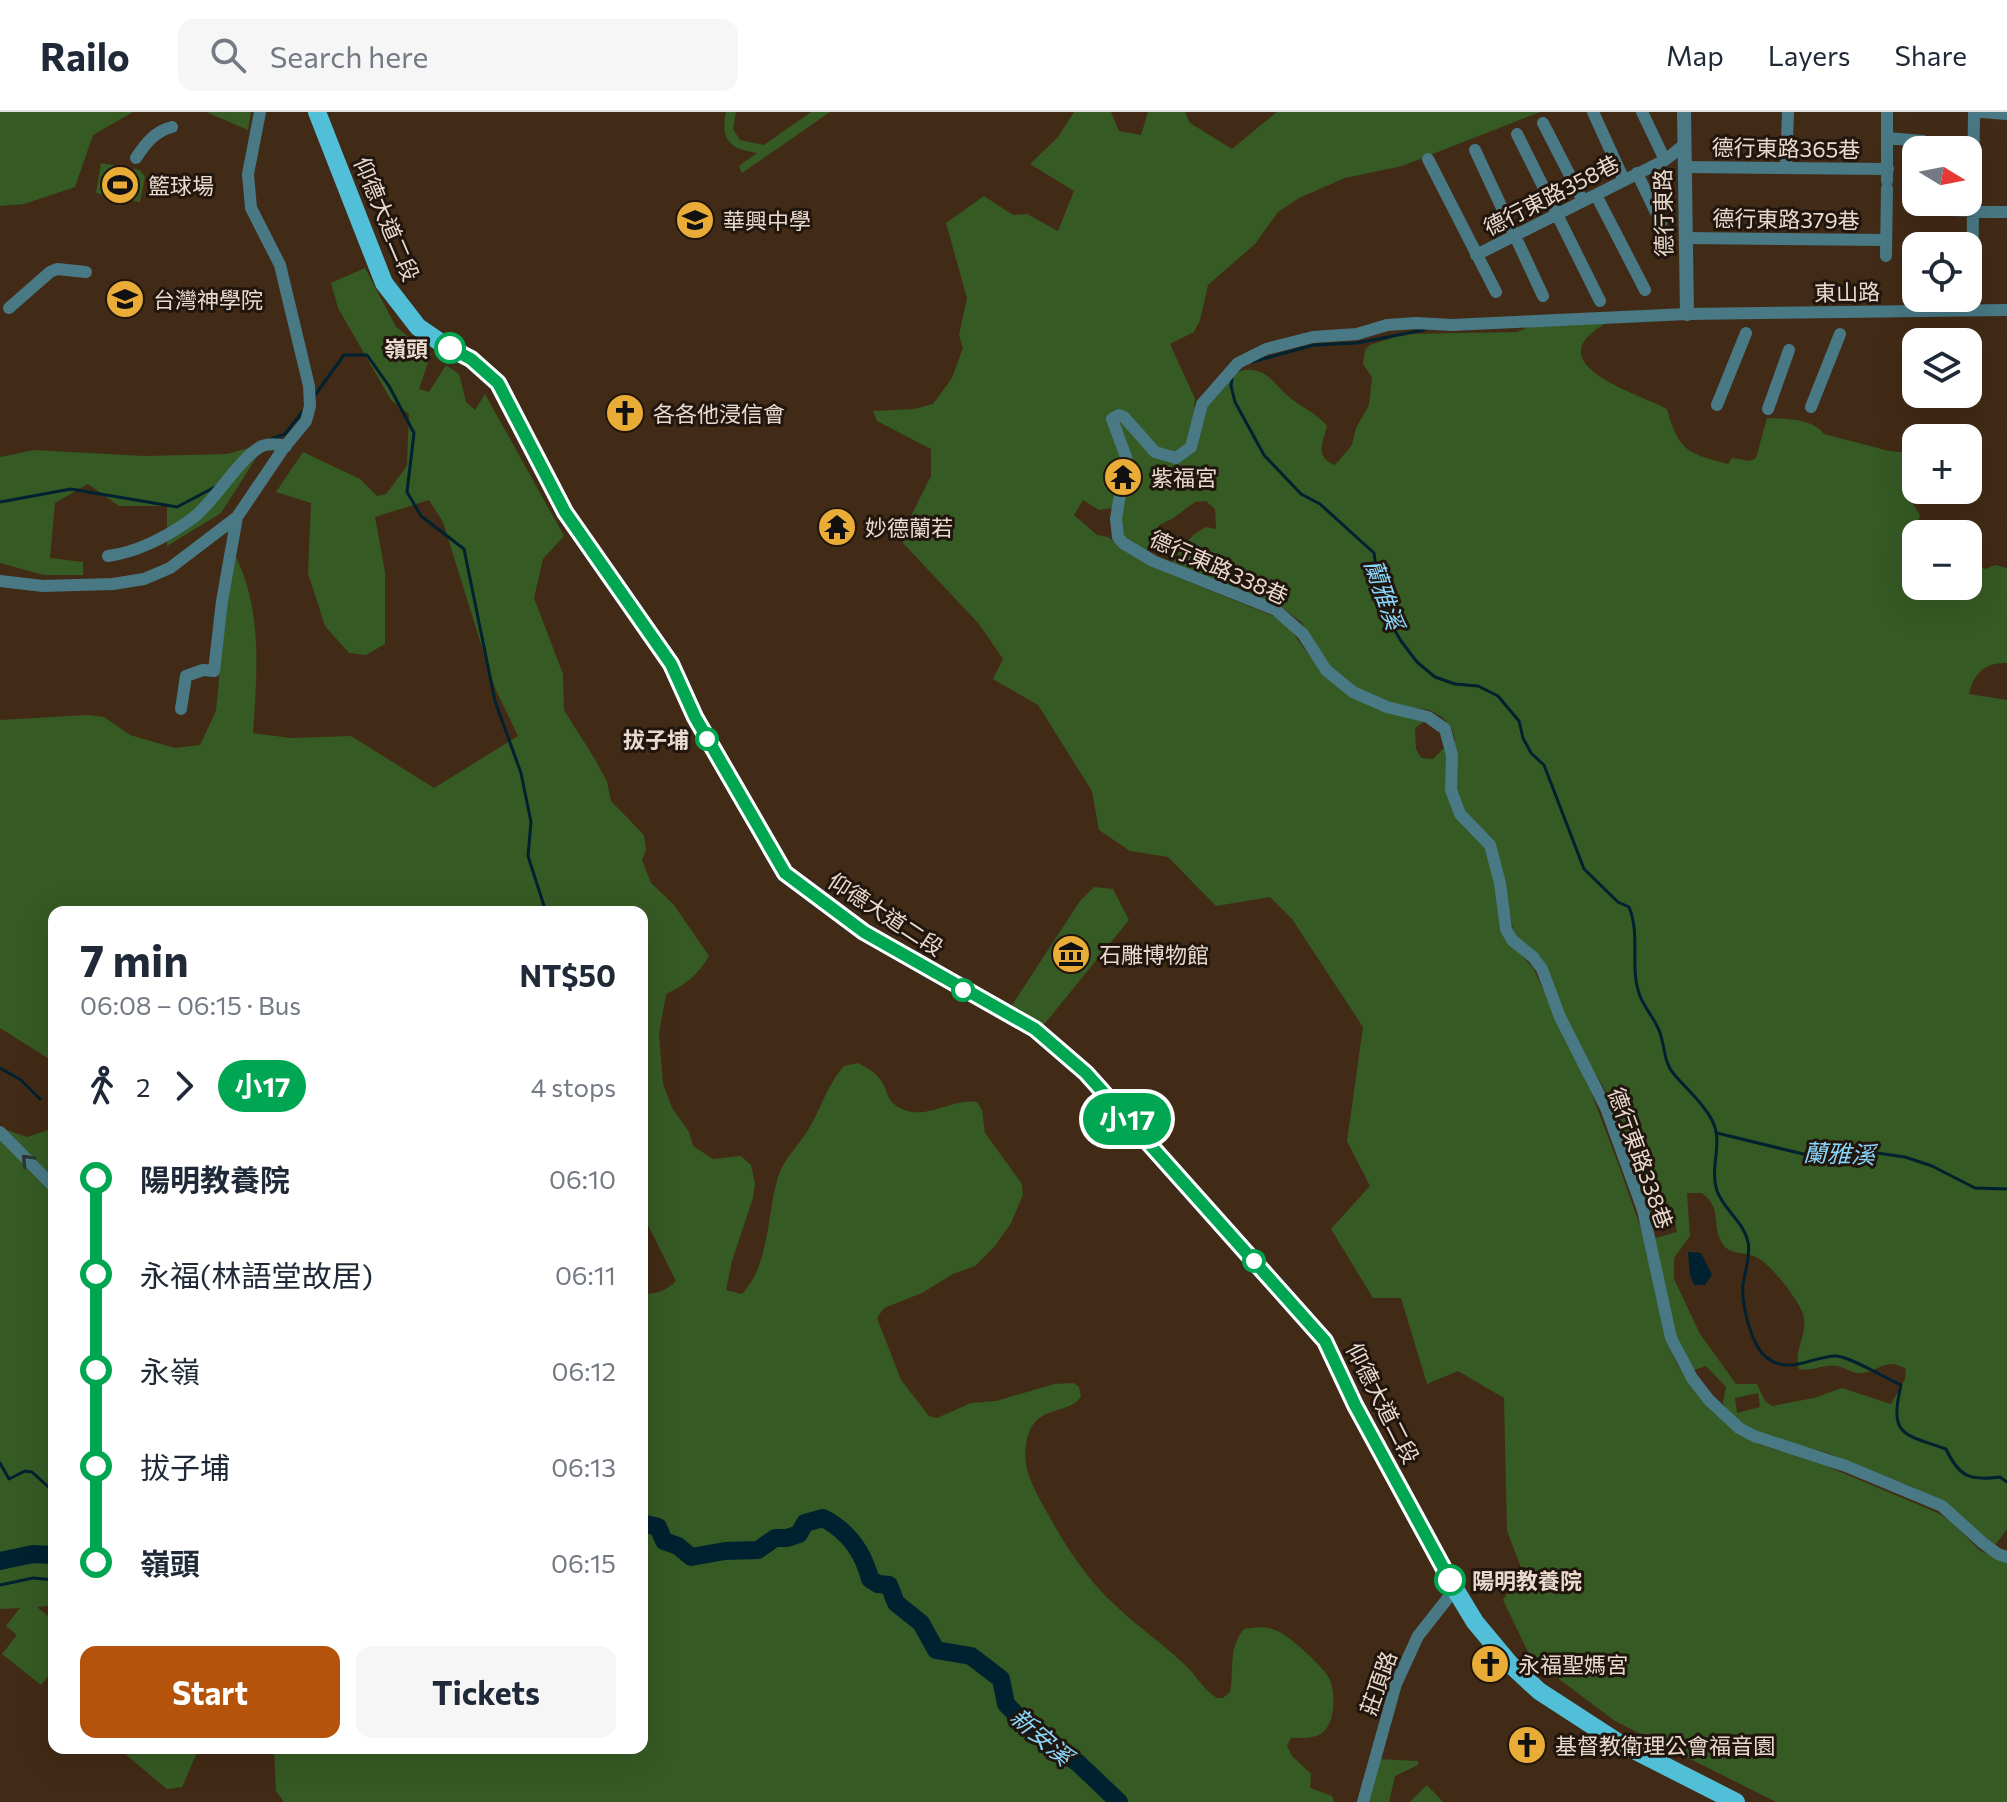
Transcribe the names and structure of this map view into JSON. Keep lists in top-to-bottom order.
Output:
{
  "streets": {
    "main road": ["仰德大道二段"],
    "street": [
      "德行東路365巷",
      "德行東路358巷",
      "德行東路",
      "德行東路379巷",
      "東山路",
      "德行東路338巷",
      "莊頂路"
    ]
  },
  "crossings": [
    ["德行東路365巷", "德行東路"],
    ["德行東路365巷", "德行東路379巷"],
    ["德行東路358巷", "德行東路"],
    ["德行東路", "德行東路379巷"],
    ["德行東路", "東山路"],
    ["德行東路", "德行東路338巷"],
    ["仰德大道二段", "莊頂路"],
    ["東山路", "德行東路338巷"]
  ],
  "water": ["蘭雅溪", "新安溪"],
  "places": {
    "sports": ["籃球場"],
    "school or university": ["華興中學", "台灣神學院"],
    "other": ["嶺頭", "拔子埔", "陽明教養院"],
    "church": ["各各他浸信會", "永福聖媽宮", "基督教衛理公會福音園"],
    "temple": ["紫福宮", "妙德蘭若"],
    "museum": ["石雕博物館"]
  },
  "lines": ["bus line 小17"],
  "north": "right",
  "page": {
    "header": "Railo",
    "search": "Search here",
    "nav": ["Map", "Layers", "Share"],
    "on_map": "小17",
    "map_buttons": ["+", "−"],
    "heading": ["7 min", "06:08 – 06:15 · Bus", "NT$50"],
    "legs": ["2", "小17", "4 stops"],
    "list": [
      {
        "name": "陽明教養院",
        "value": "06:10"
      },
      {
        "name": "永福(林語堂故居)",
        "value": "06:11"
      },
      {
        "name": "永嶺",
        "value": "06:12"
      },
      {
        "name": "拔子埔",
        "value": "06:13"
      },
      {
        "name": "嶺頭",
        "value": "06:15"
      }
    ],
    "buttons": ["Start", "Tickets"]
  }
}
